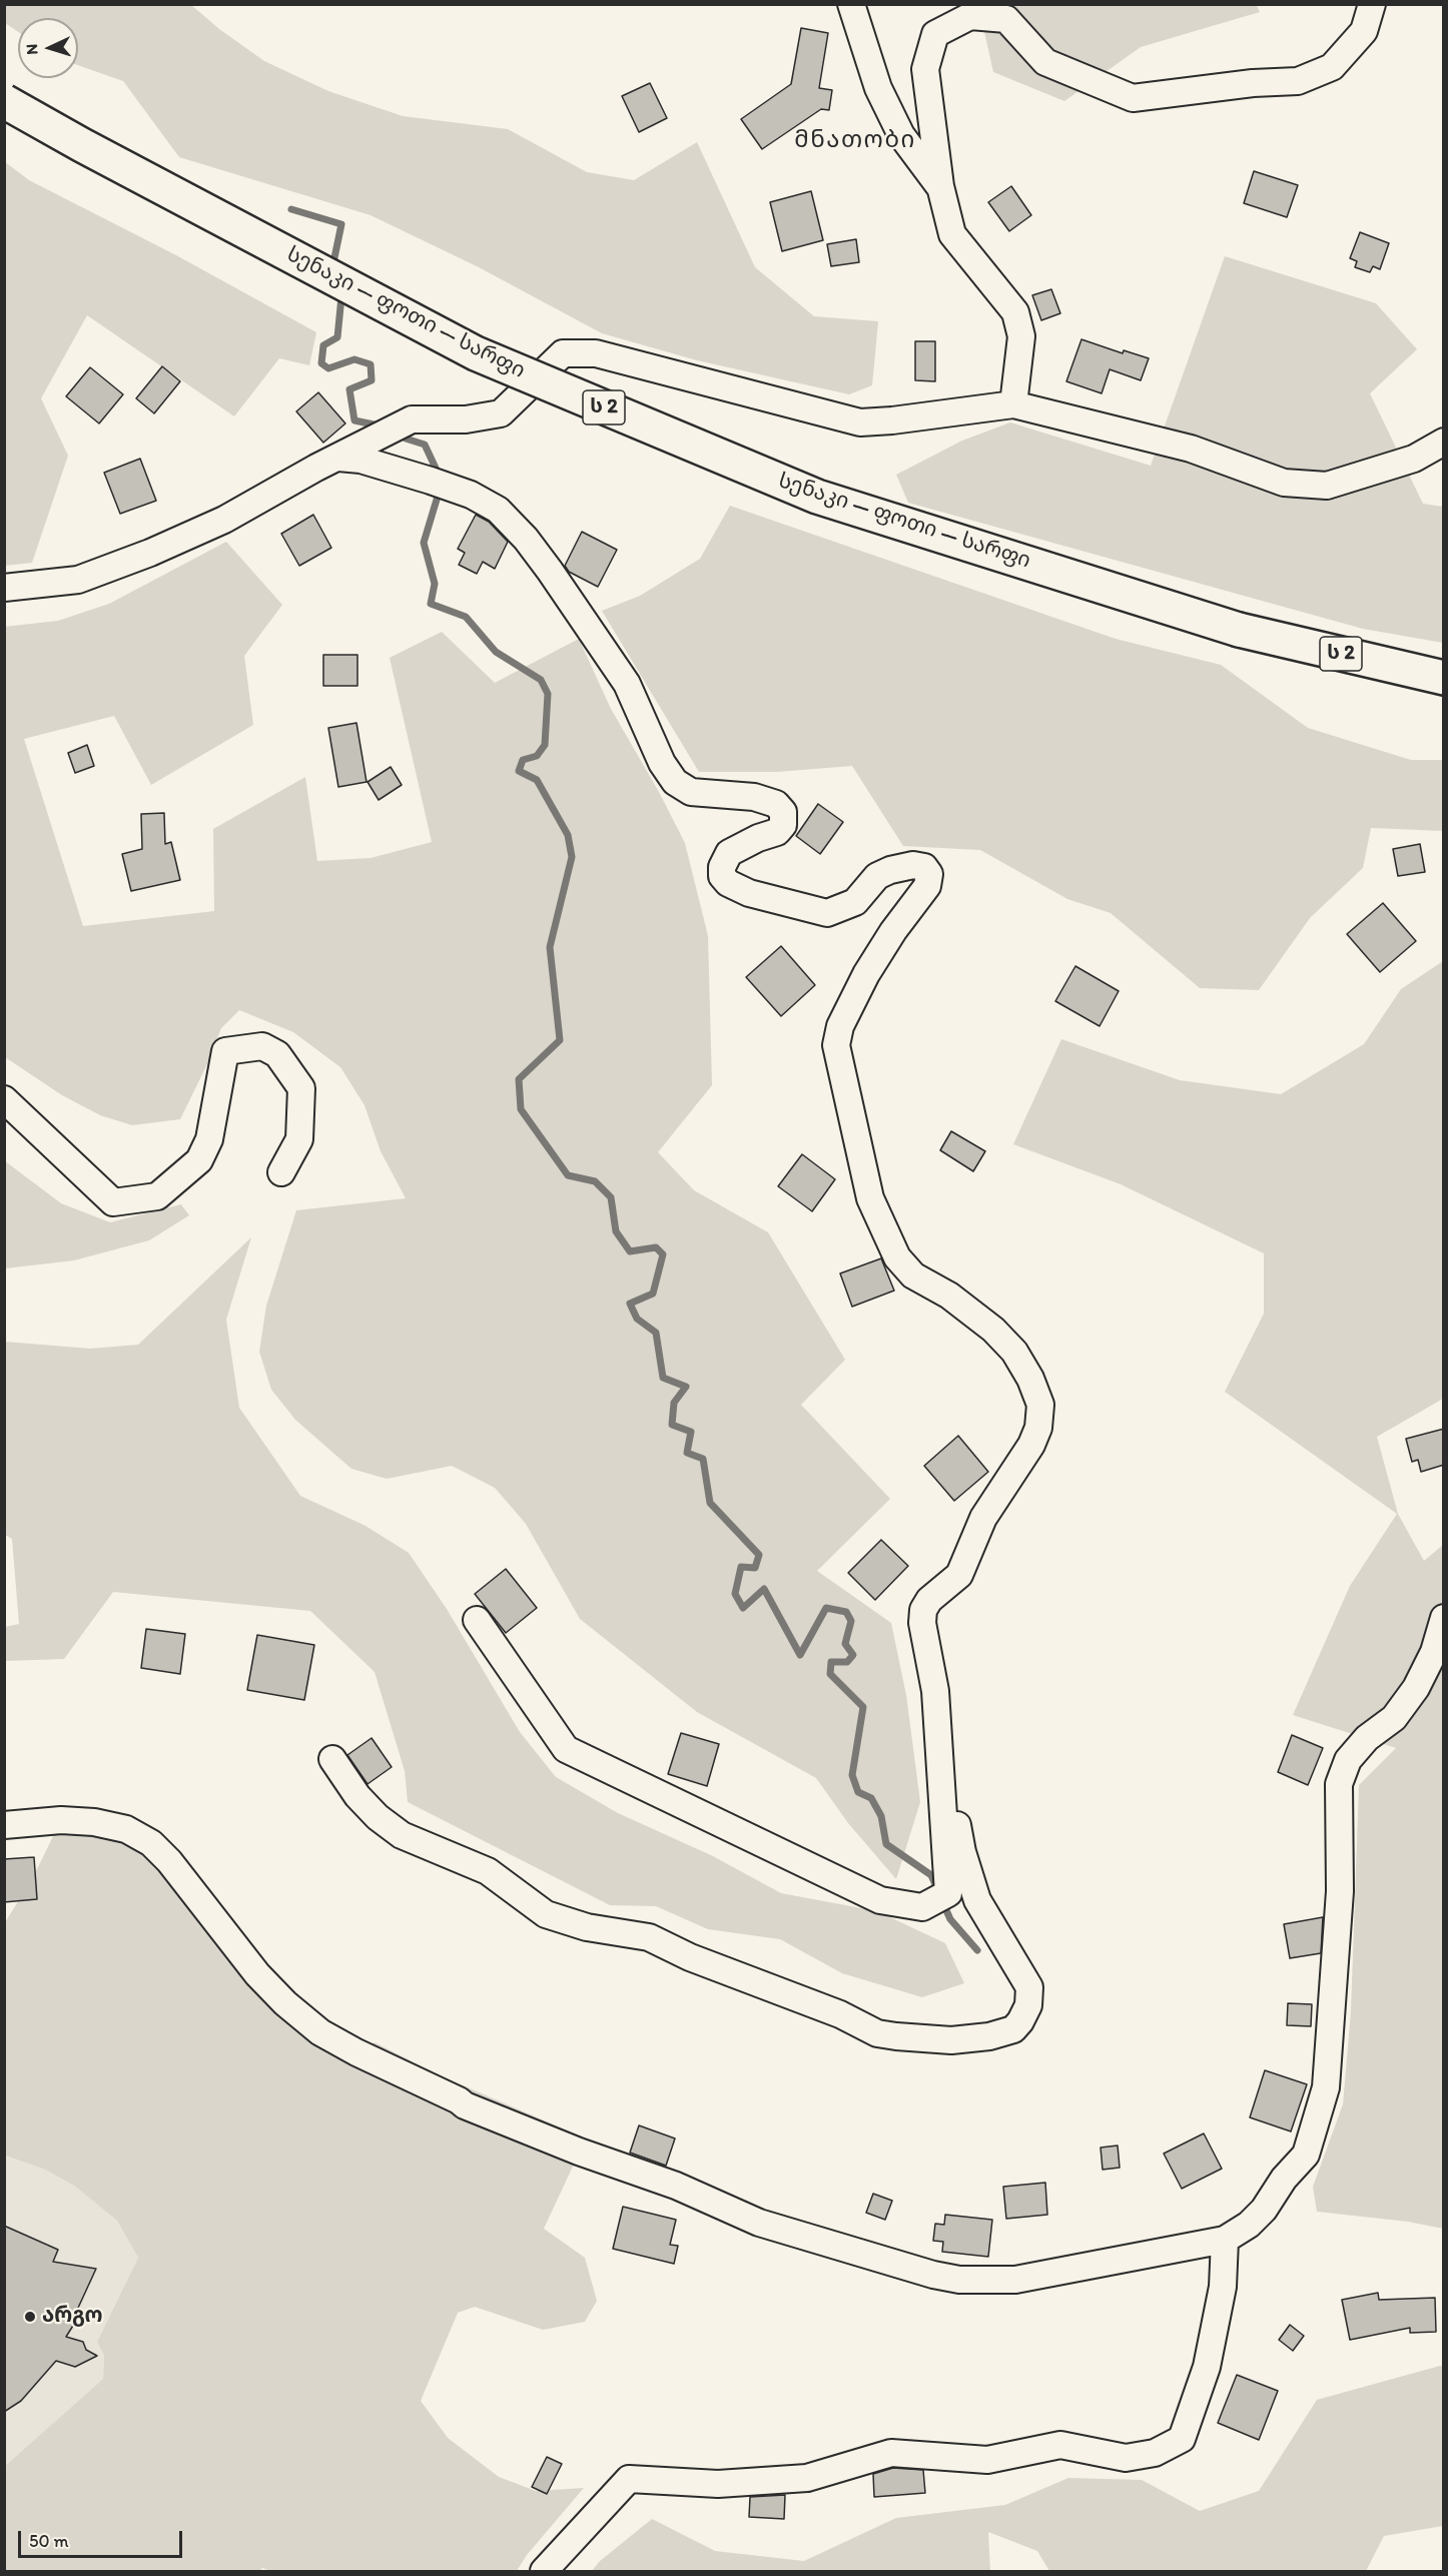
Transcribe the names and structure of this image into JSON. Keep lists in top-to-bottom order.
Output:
{
  "streets": {
    "highway": ["სენაკი — ფოთი — სარფი", "ს 2"]
  },
  "districts": ["მნათობი"],
  "places": ["არგო"],
  "scale_bar": "50 m",
  "north": "left"
}
